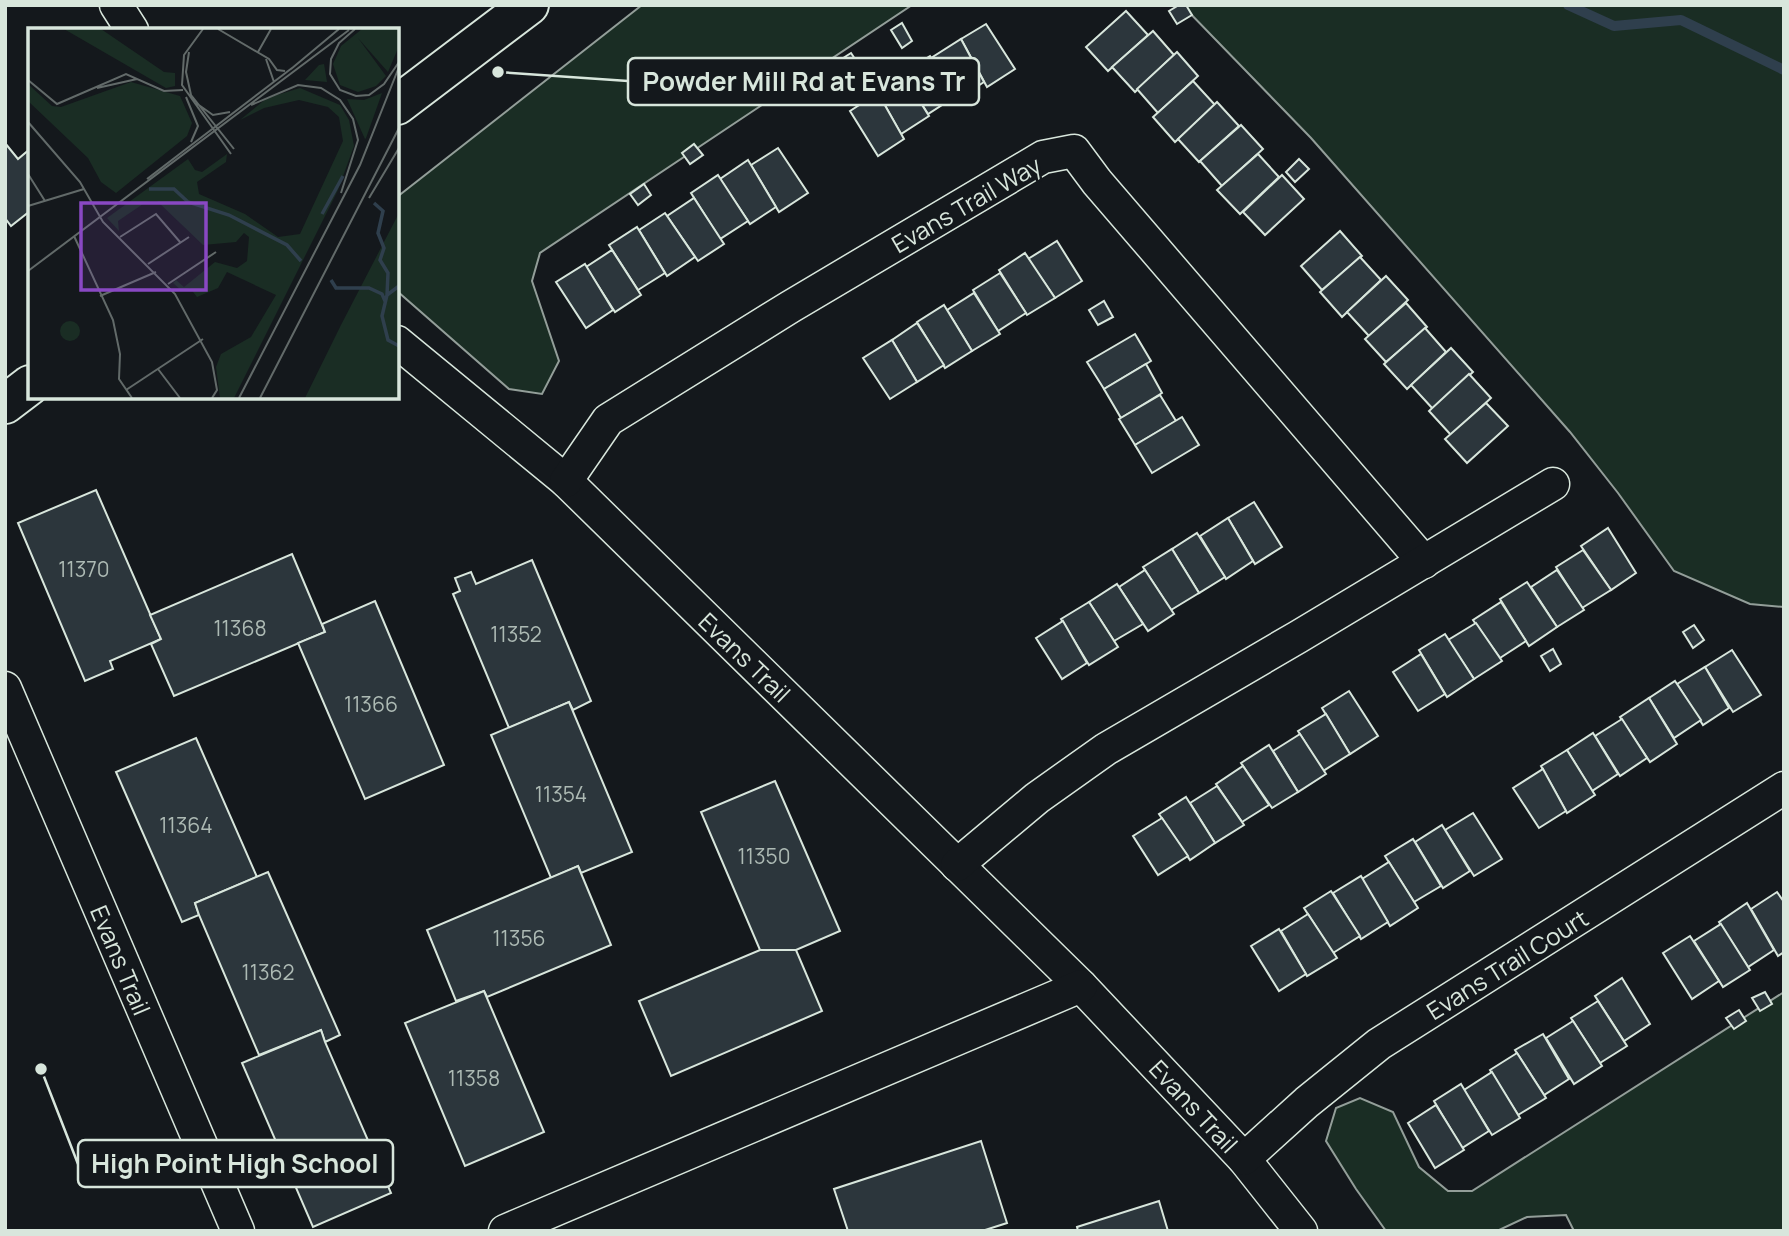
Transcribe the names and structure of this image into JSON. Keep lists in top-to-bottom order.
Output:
{
  "streets": {
    "street": ["Evans Trail Way", "Evans Trail", "Evans Trail Court"]
  },
  "crossings": [
    ["Evans Trail Way", "Evans Trail"],
    ["Evans Trail", "Evans Trail Court"]
  ],
  "places": ["Powder Mill Rd at Evans Tr", "High Point High School"],
  "house_numbers": [
    "11370",
    "11368",
    "11352",
    "11366",
    "11354",
    "11364",
    "11350",
    "11356",
    "11362",
    "11358"
  ]
}
